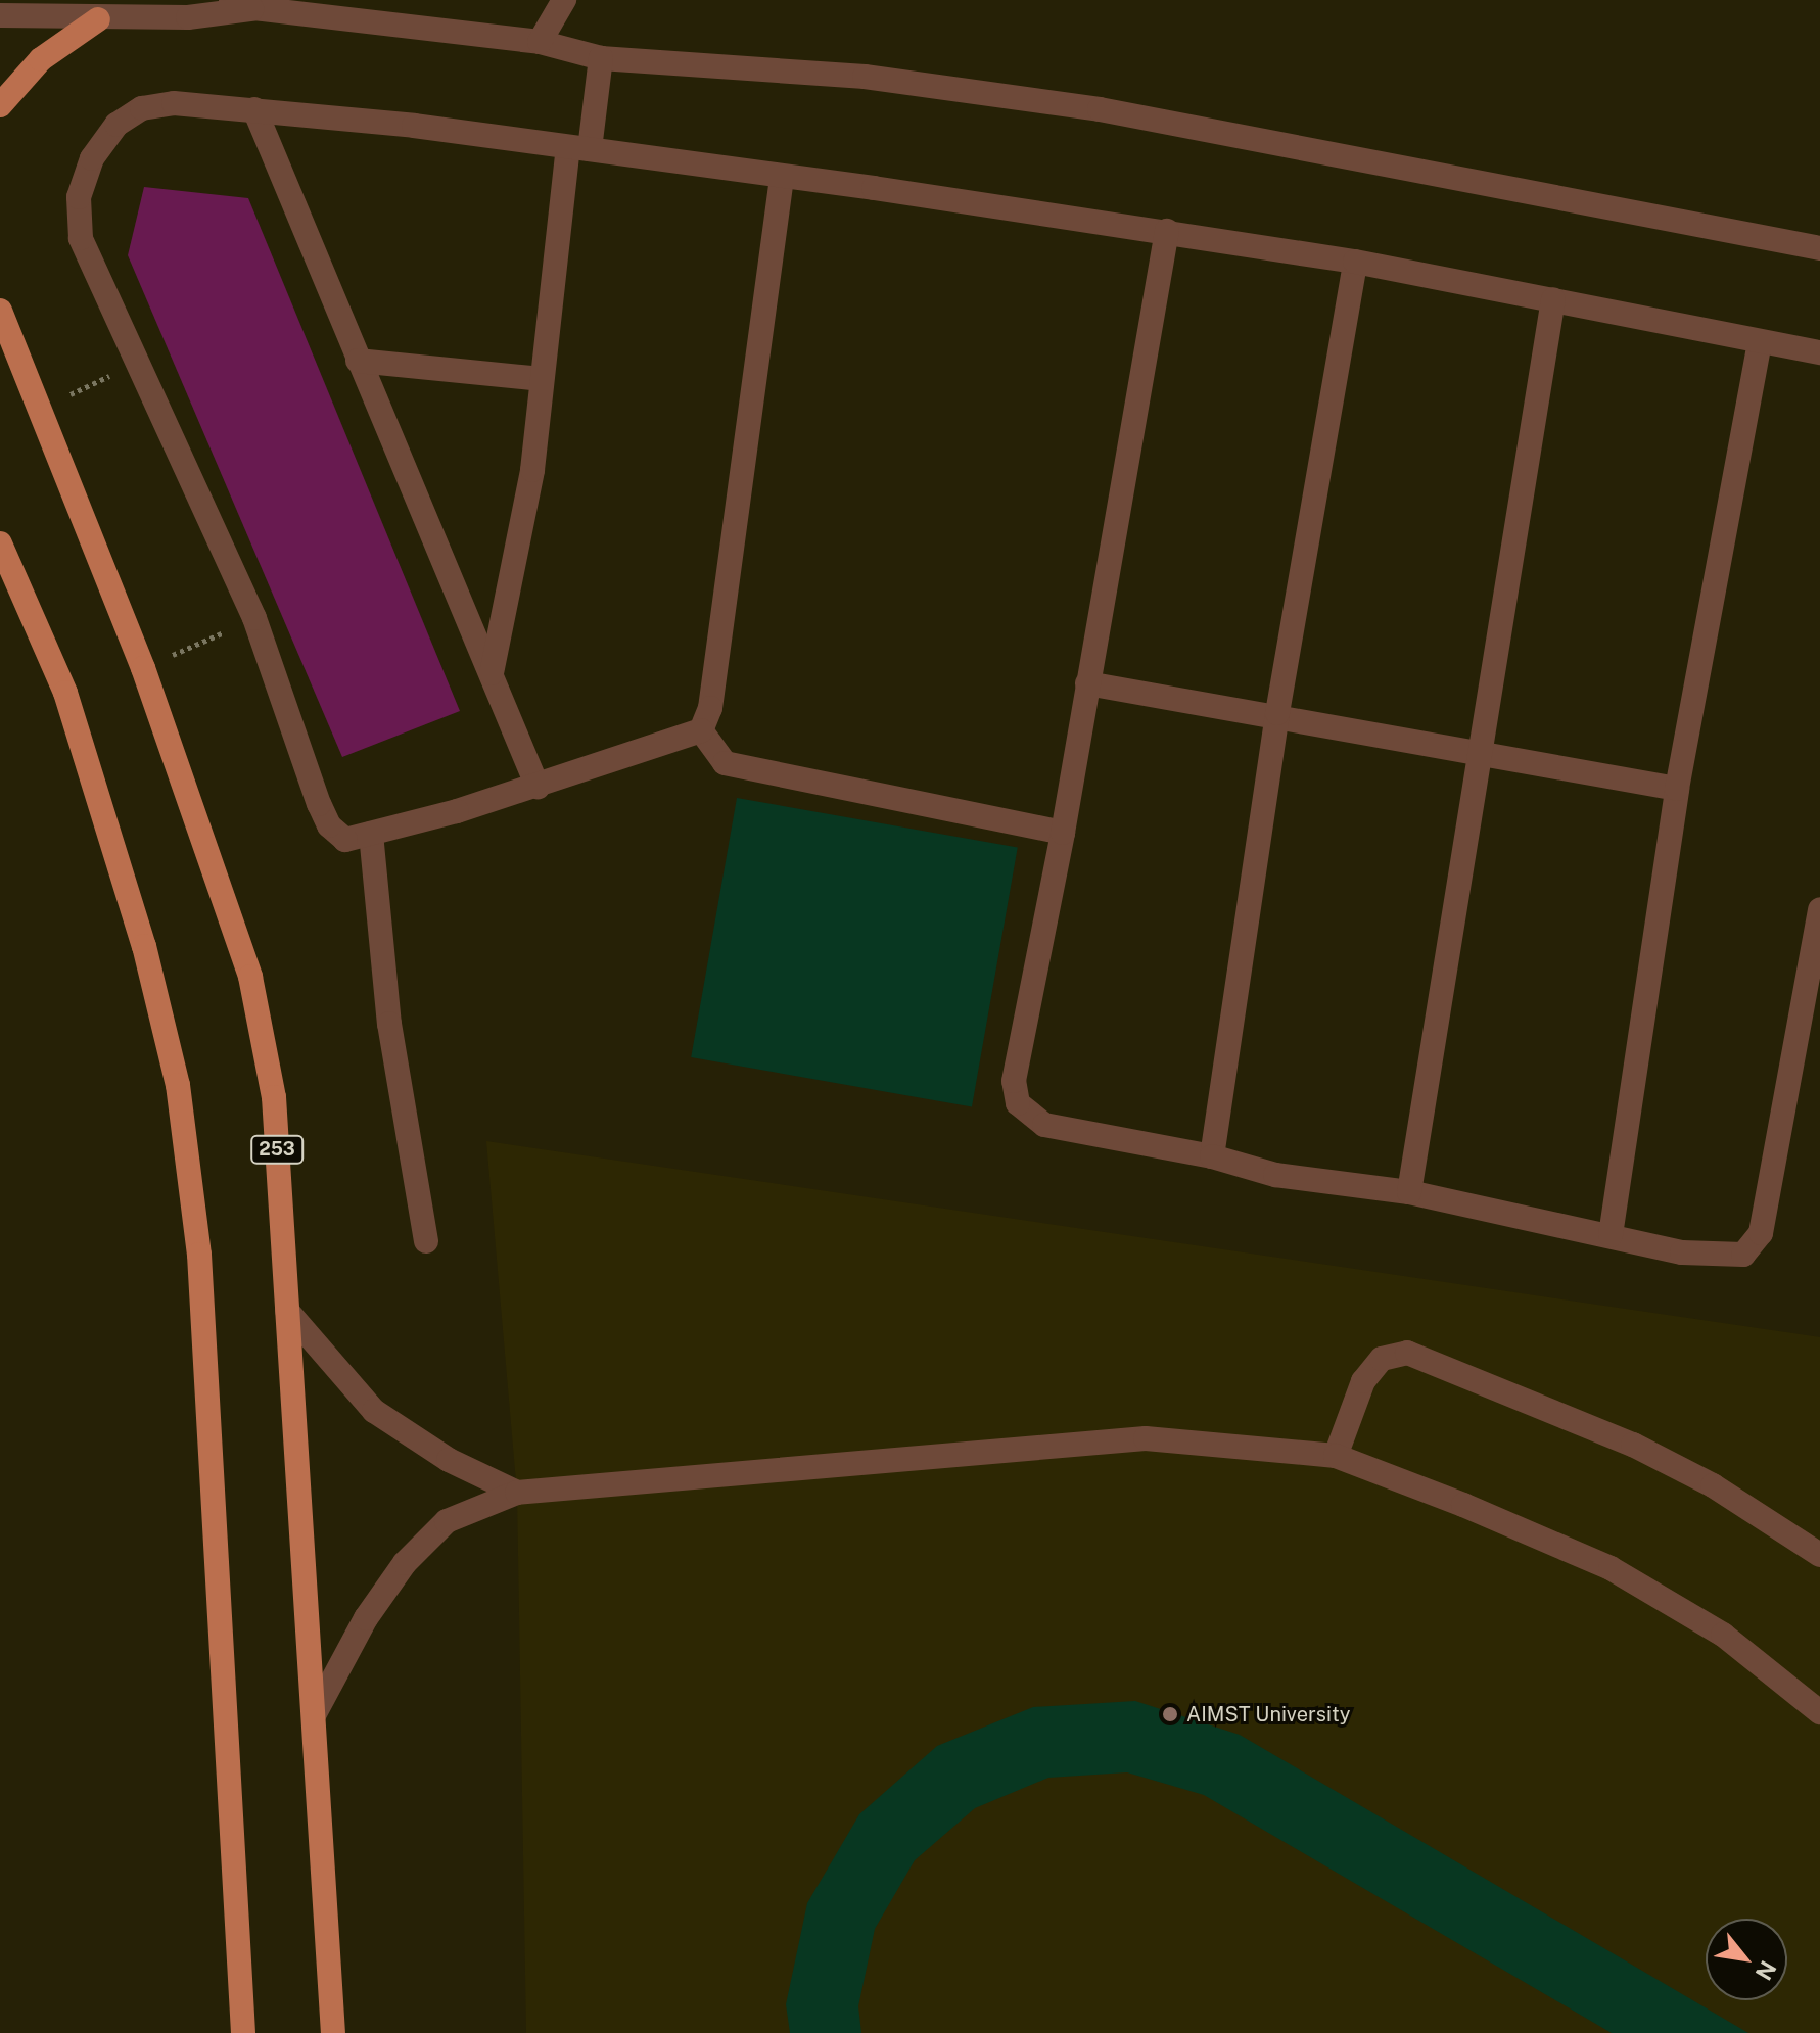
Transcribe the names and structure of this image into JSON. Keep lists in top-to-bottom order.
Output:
{
  "streets": {
    "main road": ["253"]
  },
  "places": ["AIMST University"],
  "north": "bottom right"
}
